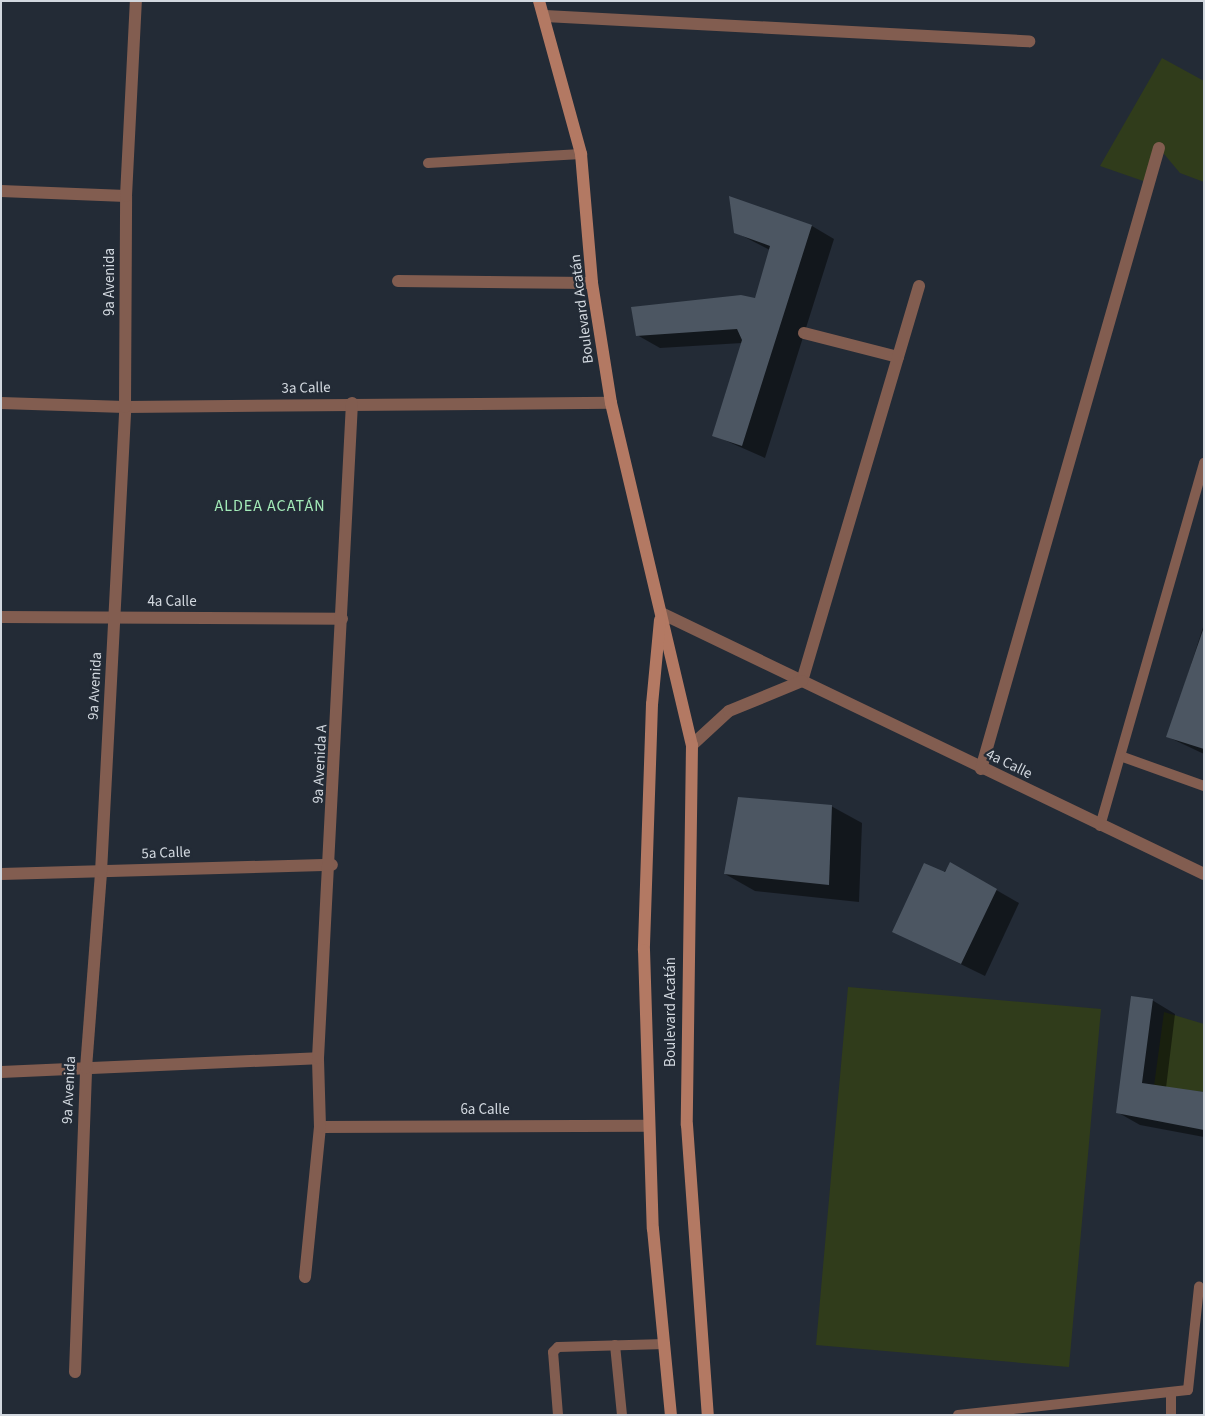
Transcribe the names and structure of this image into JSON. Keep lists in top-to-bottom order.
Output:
{
  "streets": {
    "main road": ["Boulevard Acatán"],
    "street": [
      "9a Avenida",
      "3a Calle",
      "4a Calle",
      "9a Avenida A",
      "5a Calle",
      "6a Calle"
    ]
  },
  "crossings": [
    ["9a Avenida", "3a Calle"],
    ["9a Avenida", "4a Calle"],
    ["9a Avenida", "5a Calle"],
    ["Boulevard Acatán", "3a Calle"],
    ["Boulevard Acatán", "4a Calle"],
    ["Boulevard Acatán", "6a Calle"],
    ["3a Calle", "9a Avenida A"],
    ["4a Calle", "9a Avenida A"],
    ["9a Avenida A", "5a Calle"],
    ["9a Avenida A", "6a Calle"]
  ],
  "districts": ["ALDEA ACATÁN"]
}
